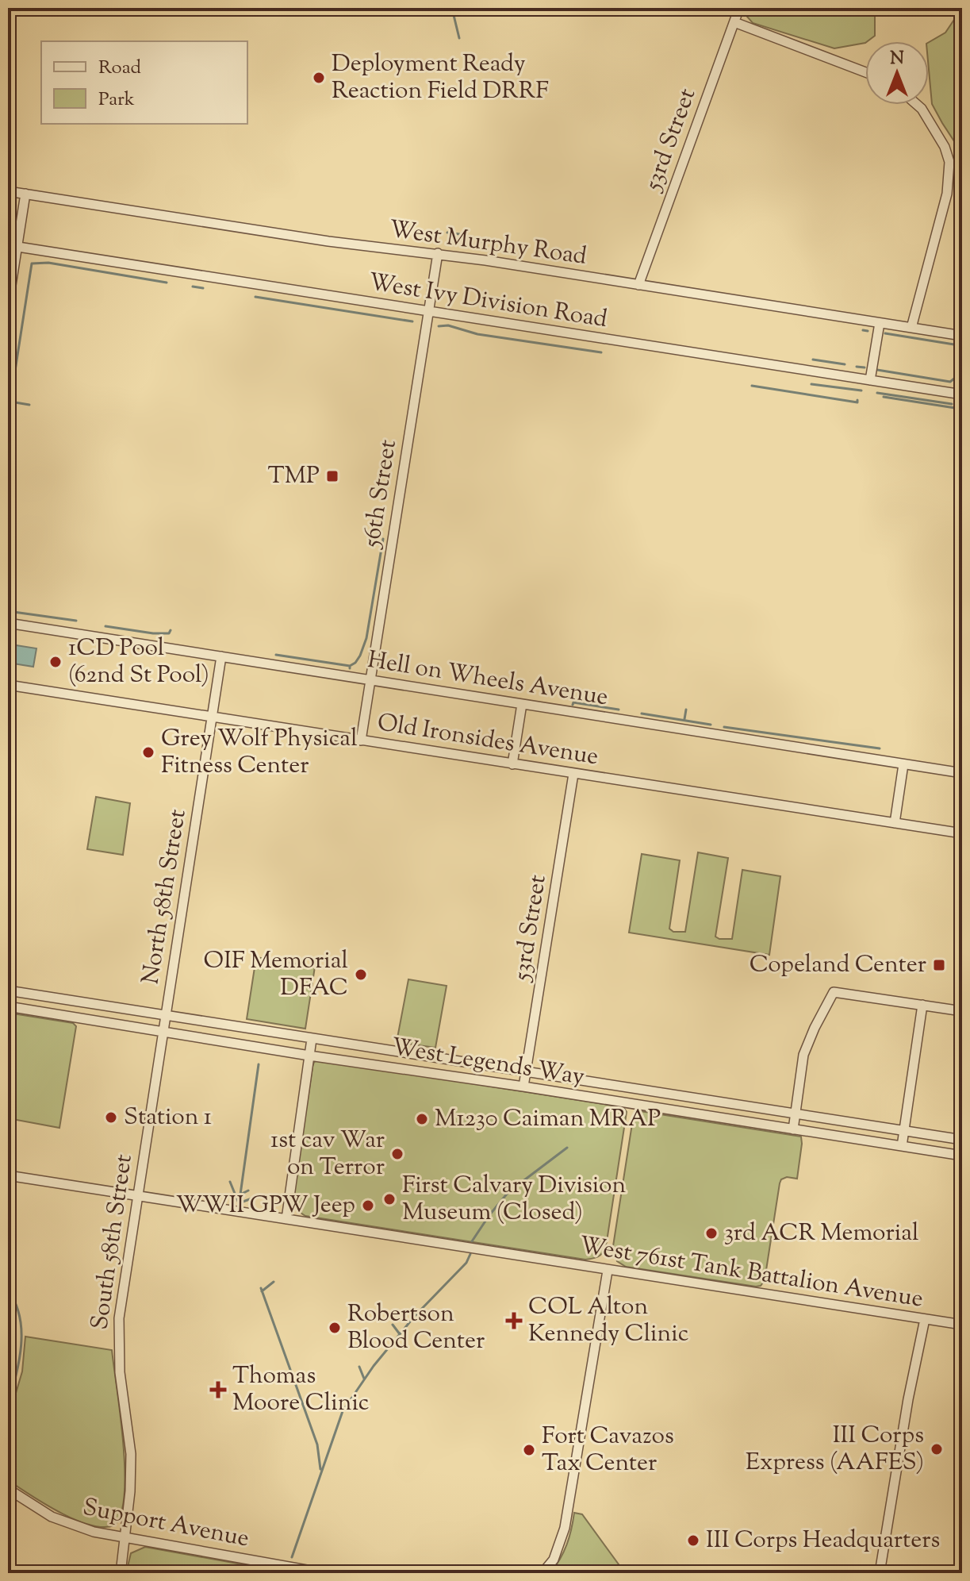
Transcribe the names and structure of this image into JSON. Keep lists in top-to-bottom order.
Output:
{
  "streets": {
    "street": [
      "53rd Street",
      "West Murphy Road",
      "West Ivy Division Road",
      "56th Street",
      "Hell on Wheels Avenue",
      "Old Ironsides Avenue",
      "North 58th Street",
      "West Legends Way",
      "South 58th Street",
      "West 761st Tank Battalion Avenue",
      "Support Avenue"
    ]
  },
  "crossings": [
    ["53rd Street", "West Murphy Road"],
    ["53rd Street", "Old Ironsides Avenue"],
    ["53rd Street", "West Legends Way"],
    ["West Murphy Road", "56th Street"],
    ["West Ivy Division Road", "56th Street"],
    ["56th Street", "Hell on Wheels Avenue"],
    ["56th Street", "Old Ironsides Avenue"],
    ["Hell on Wheels Avenue", "North 58th Street"],
    ["Old Ironsides Avenue", "North 58th Street"],
    ["North 58th Street", "West Legends Way"],
    ["North 58th Street", "South 58th Street"],
    ["West Legends Way", "South 58th Street"],
    ["South 58th Street", "West 761st Tank Battalion Avenue"],
    ["South 58th Street", "Support Avenue"]
  ],
  "places": {
    "other": [
      "Deployment Ready Reaction Field DRRF",
      "1CD Pool (62nd St Pool)",
      "Grey Wolf Physical Fitness Center",
      "OIF Memorial DFAC",
      "Station 1",
      "M1230 Caiman MRAP",
      "1st cav War on Terror",
      "First Calvary Division Museum (Closed)",
      "WWII GPW Jeep",
      "3rd ACR Memorial",
      "Robertson Blood Center",
      "III Corps Express (AAFES)",
      "Fort Cavazos Tax Center",
      "III Corps Headquarters"
    ],
    "transit": ["TMP", "Copeland Center"],
    "health": ["COL Alton Kennedy Clinic", "Thomas Moore Clinic"]
  },
  "legend": ["Road", "Park"],
  "north": "top"
}
